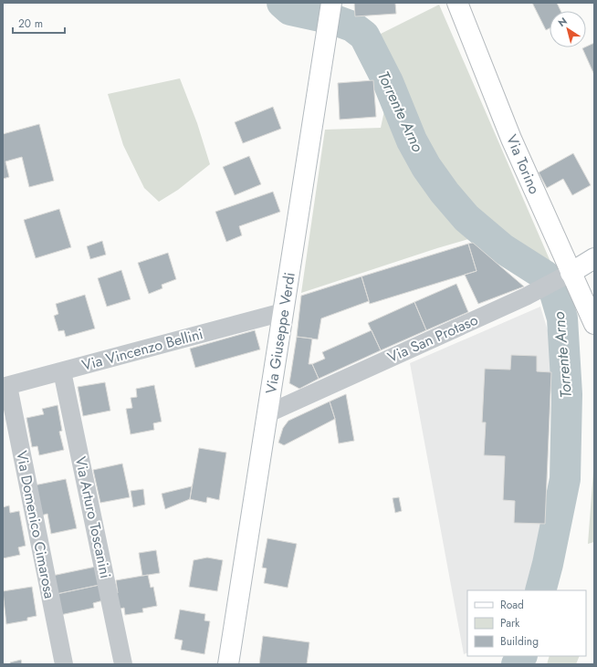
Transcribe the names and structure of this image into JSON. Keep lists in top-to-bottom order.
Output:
{
  "streets": {
    "street": [
      "Via Torino",
      "Via Giuseppe Verdi",
      "Via San Protaso",
      "Via Vincenzo Bellini",
      "Via Arturo Toscanini",
      "Via Domenico Cimarosa"
    ]
  },
  "crossings": [
    ["Via Torino", "Via San Protaso"],
    ["Via Giuseppe Verdi", "Via San Protaso"],
    ["Via Giuseppe Verdi", "Via Vincenzo Bellini"],
    ["Via Vincenzo Bellini", "Via Arturo Toscanini"],
    ["Via Vincenzo Bellini", "Via Domenico Cimarosa"]
  ],
  "water": ["Torrente Arno"],
  "legend": ["Road", "Park", "Building"],
  "scale_bar": "20 m",
  "north": "top left"
}
